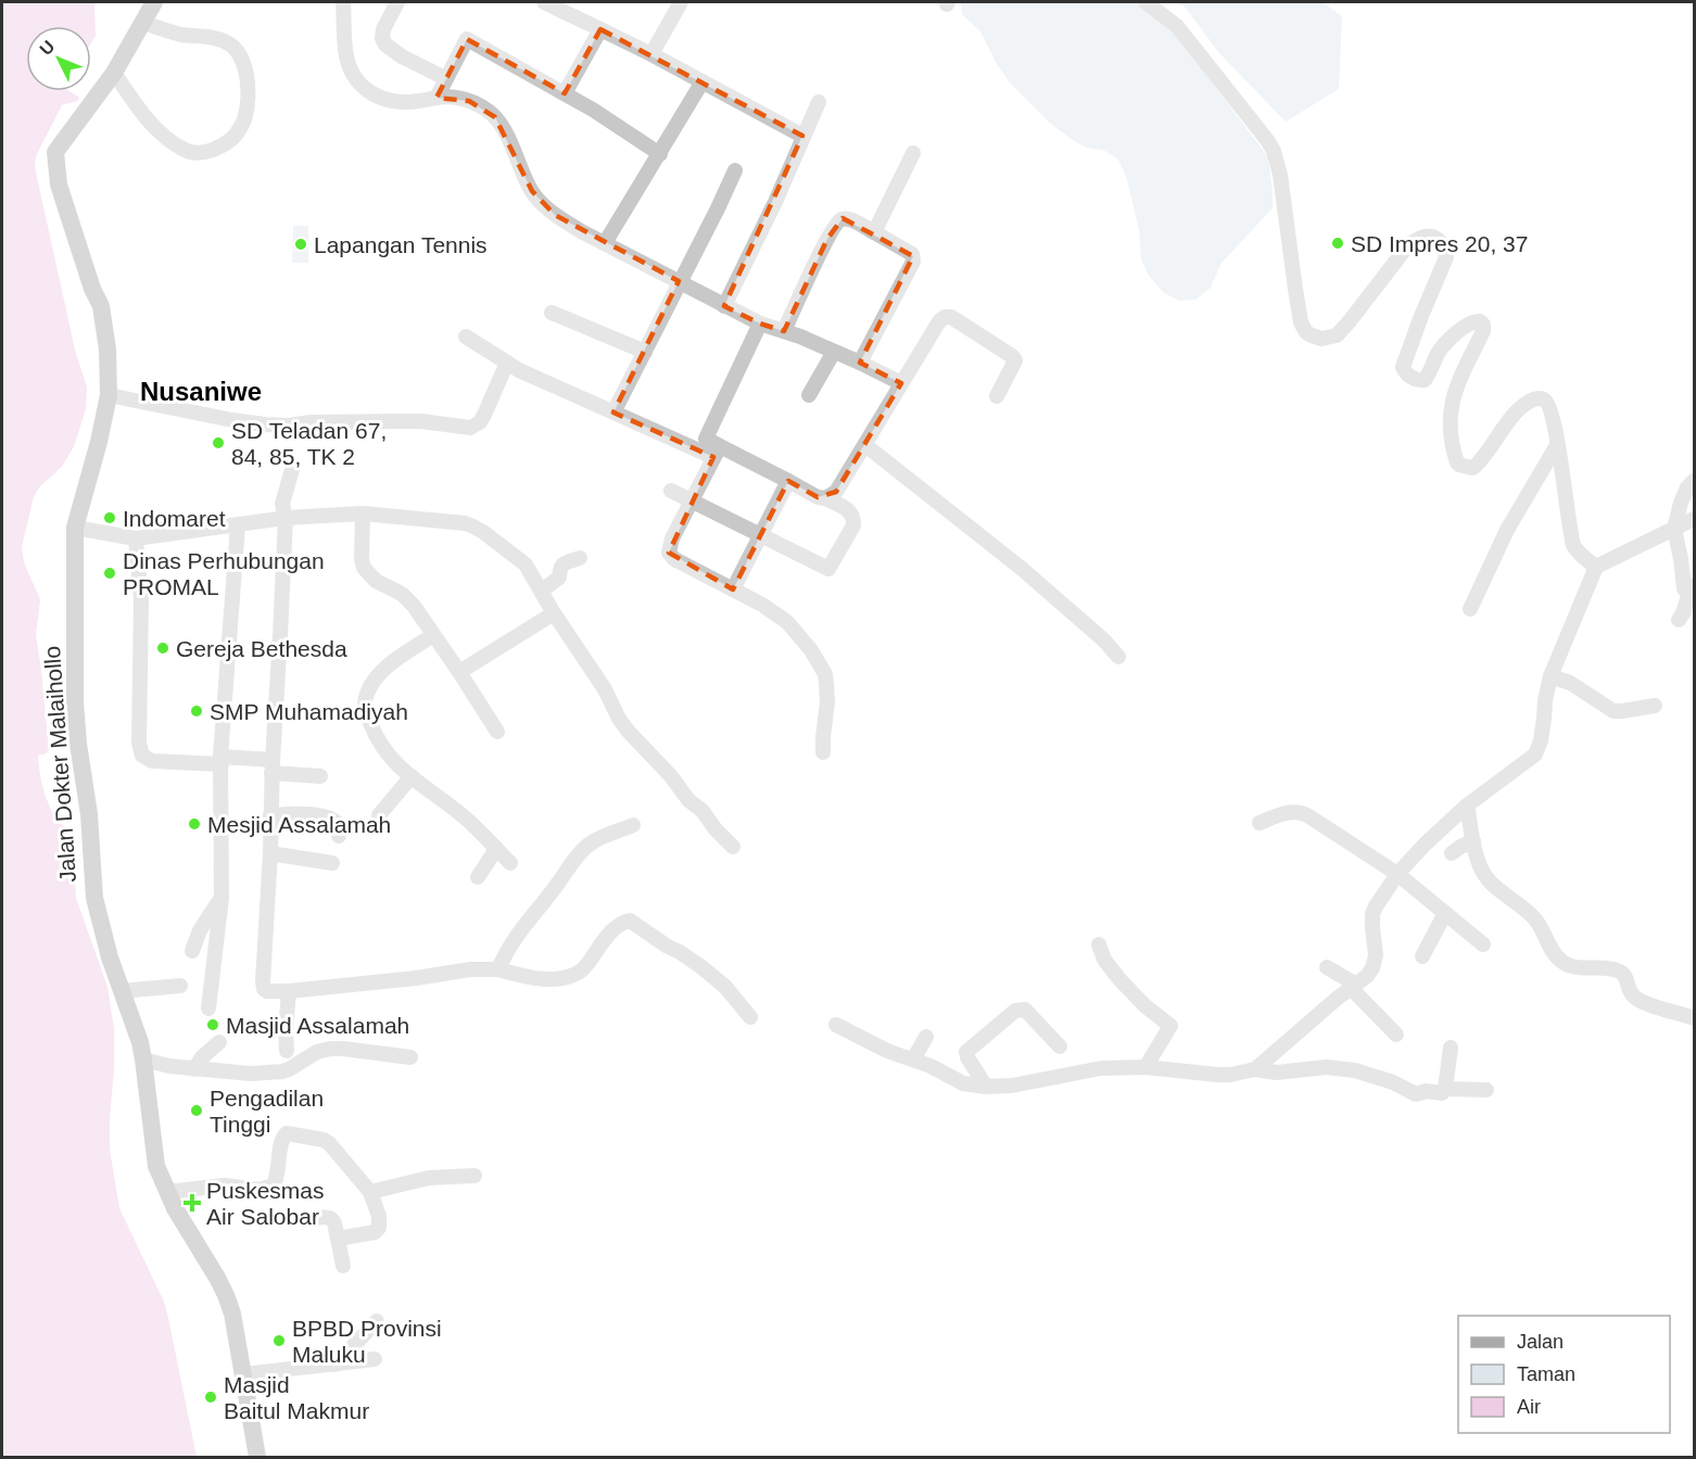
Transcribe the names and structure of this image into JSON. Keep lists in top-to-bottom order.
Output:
{
  "streets": {
    "main road": ["Jalan Dokter Malaihollo"]
  },
  "districts": ["Nusaniwe"],
  "places": {
    "other": [
      "SD Impres 20, 37",
      "Lapangan Tennis",
      "SD Teladan 67, 84, 85, TK 2",
      "Indomaret",
      "Dinas Perhubungan PROMAL",
      "Gereja Bethesda",
      "SMP Muhamadiyah",
      "Mesjid Assalamah",
      "Masjid Assalamah",
      "Pengadilan Tinggi",
      "BPBD Provinsi Maluku",
      "Masjid Baitul Makmur"
    ],
    "health": ["Puskesmas Air Salobar"]
  },
  "legend": ["Jalan", "Taman", "Air"],
  "north": "top left"
}
